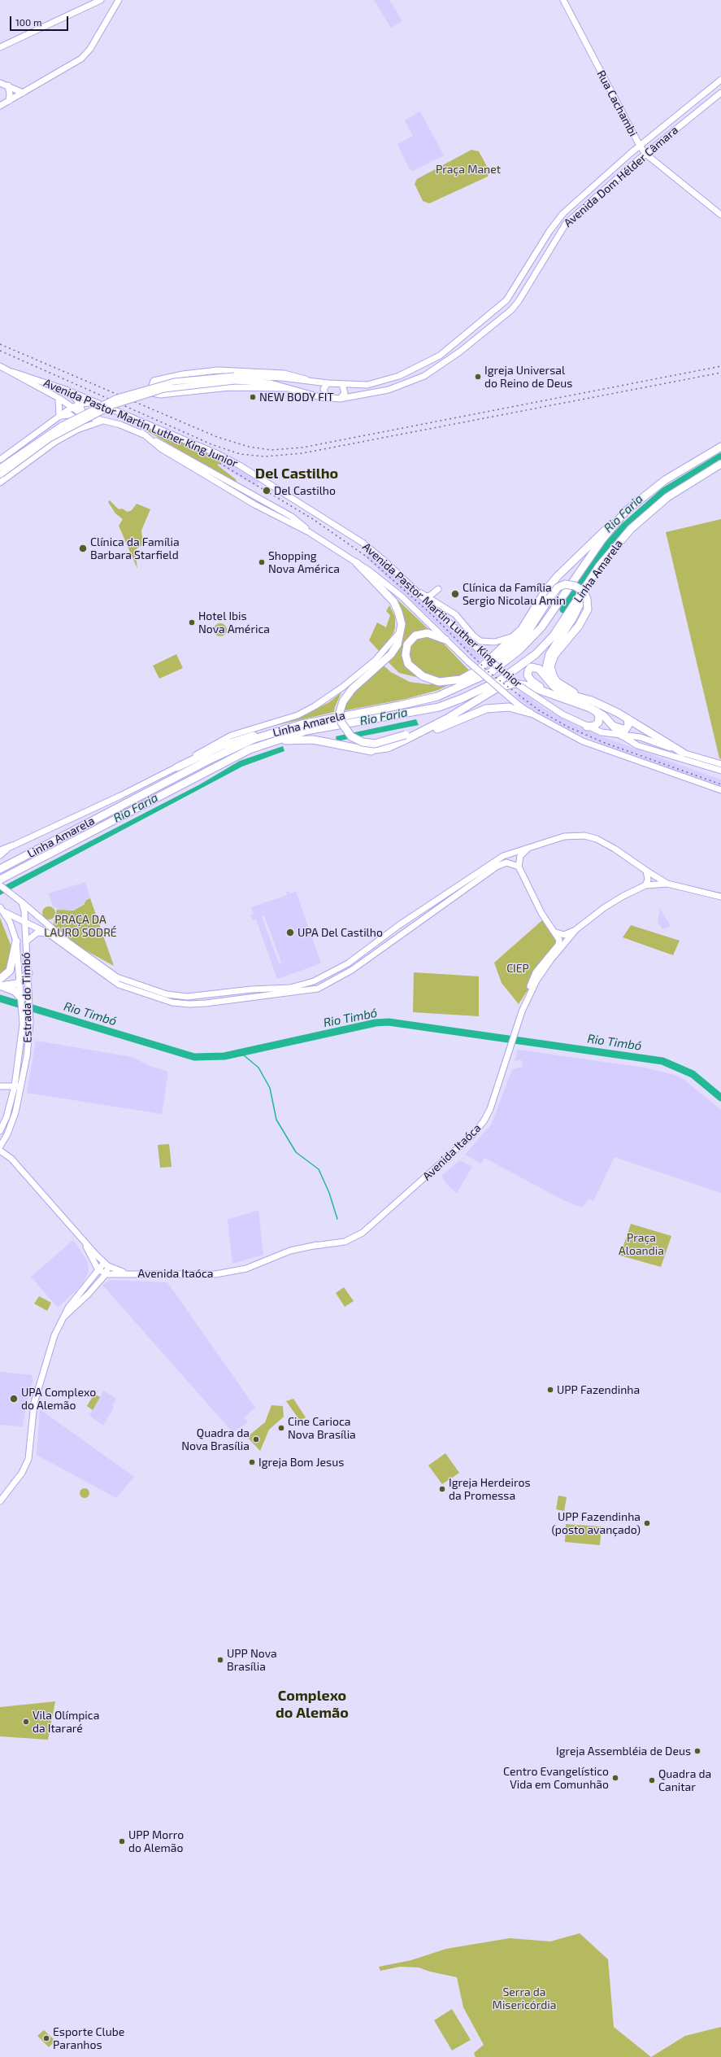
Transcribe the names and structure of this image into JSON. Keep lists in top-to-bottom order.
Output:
{
  "streets": {
    "highway": ["Linha Amarela"],
    "main road": [
      "Rua Cachambi",
      "Avenida Dom Hélder Câmara",
      "Avenida Pastor Martin Luther King Junior",
      "Estrada do Timbó",
      "Avenida Itaóca"
    ]
  },
  "crossings": [
    ["Rua Cachambi", "Avenida Dom Hélder Câmara"]
  ],
  "districts": ["Del Castilho", "Complexo do Alemão"],
  "water": ["Rio Faria", "Rio Timbó"],
  "parks": [
    "Praça Manet",
    "PRAÇA DA LAURO SODRÉ",
    "CIEP",
    "Praça Aloandia",
    "Serra da Misericórdia"
  ],
  "places": [
    "Igreja Universal do Reino de Deus",
    "NEW BODY FIT",
    "Del Castilho",
    "Clínica da Família Barbara Starfield",
    "Shopping Nova América",
    "Clínica da Família Sergio Nicolau Amin",
    "Hotel Ibis Nova América",
    "UPA Del Castilho",
    "UPP Fazendinha",
    "UPA Complexo do Alemão",
    "Cine Carioca Nova Brasília",
    "Quadra da Nova Brasília",
    "Igreja Bom Jesus",
    "Igreja Herdeiros da Promessa",
    "UPP Fazendinha (posto avançado)",
    "UPP Nova Brasília",
    "Vila Olímpica da Itararé",
    "Igreja Assembléia de Deus",
    "Centro Evangelístico Vida em Comunhão",
    "Quadra da Canitar",
    "UPP Morro do Alemão",
    "Esporte Clube Paranhos"
  ],
  "scale_bar": "100 m"
}
